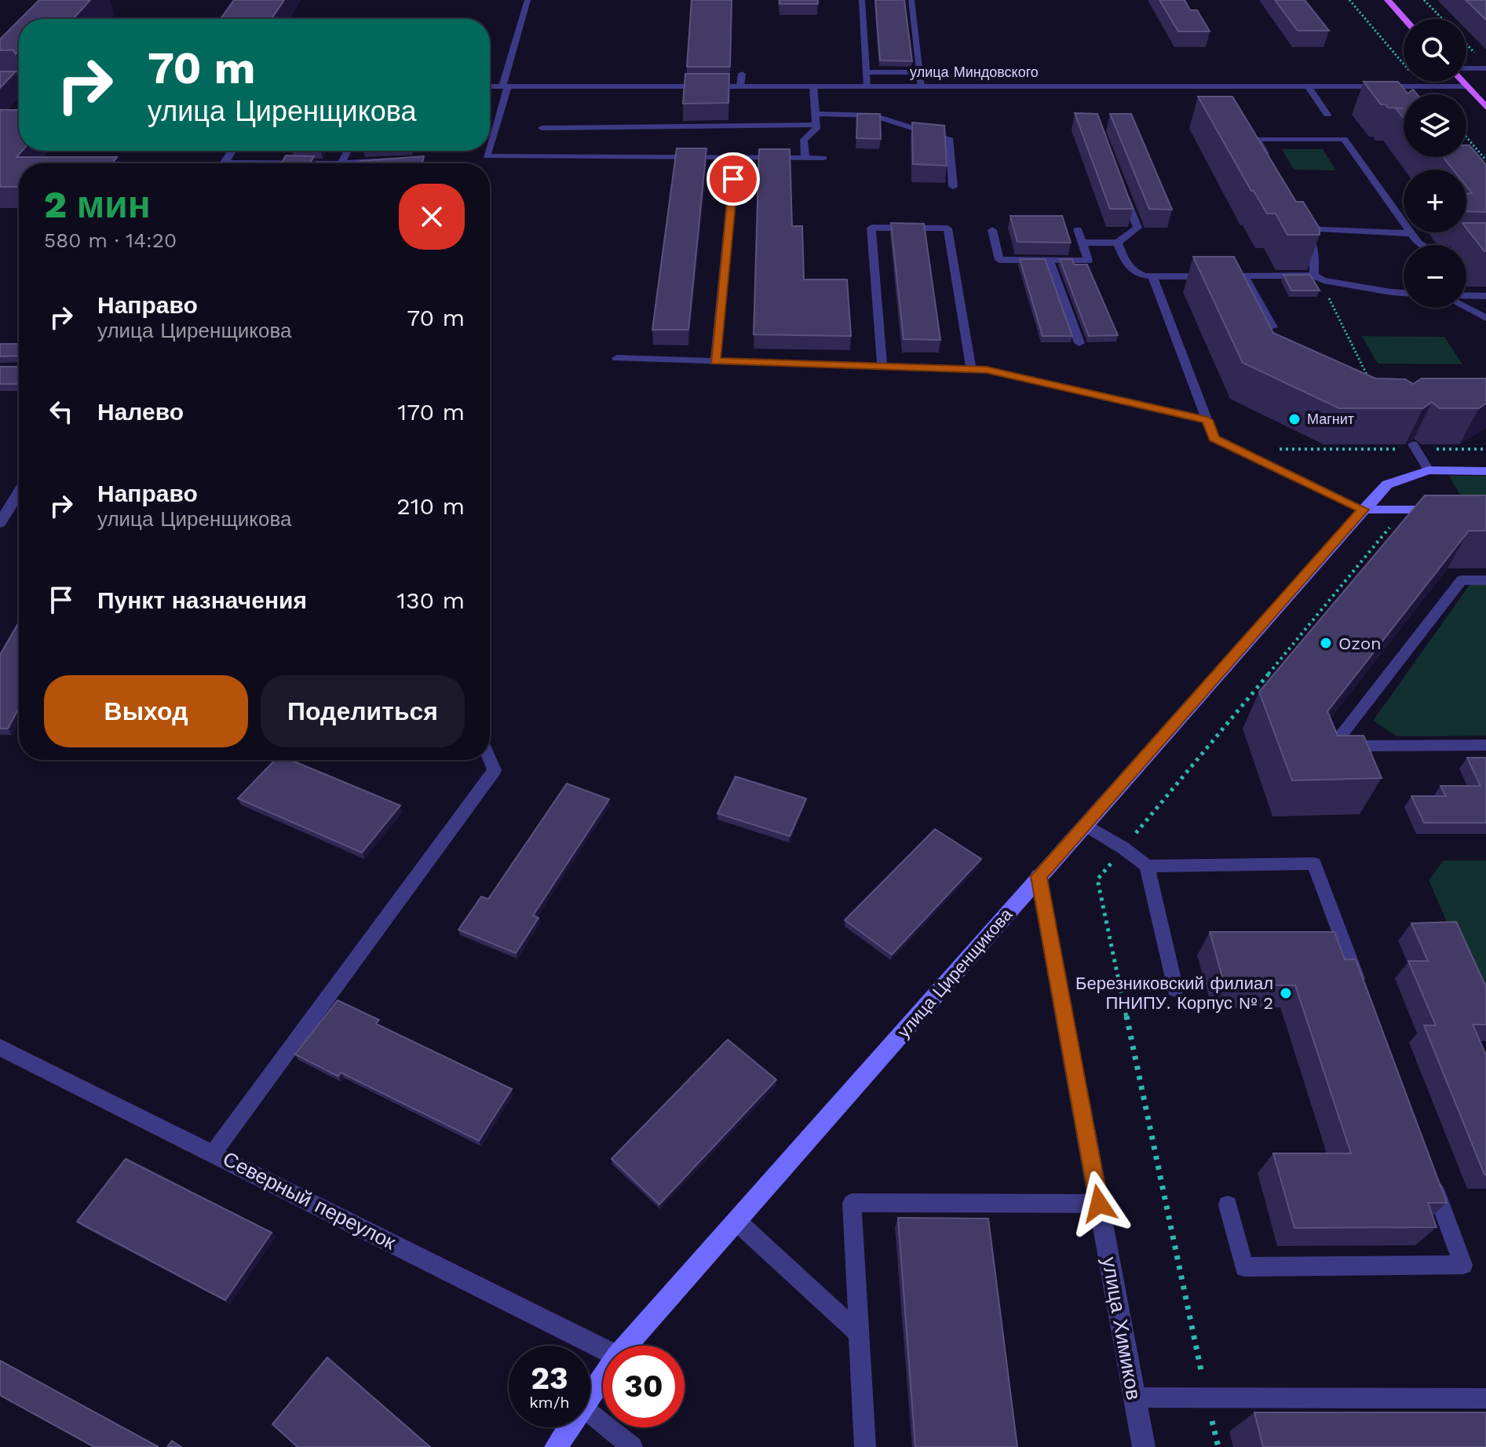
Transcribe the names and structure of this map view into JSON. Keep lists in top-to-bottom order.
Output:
{
  "streets": {
    "street": [
      "улица Миндовского",
      "улица Циренщикова",
      "Северный переулок",
      "улица Химиков"
    ]
  },
  "crossings": [
    ["улица Циренщикова", "улица Химиков"]
  ],
  "places": ["Магнит", "Ozon", "Березниковский филиал ПНИПУ. Корпус № 2"],
  "page": {
    "map_buttons": ["+", "−"],
    "turn": ["70 m", "улица Циренщикова"],
    "heading": ["2 мин", "580 m · 14:20"],
    "list": [
      {
        "name": "Направо",
        "note": "улица Циренщикова",
        "value": "70 m"
      },
      {
        "name": "Налево",
        "value": "170 m"
      },
      {
        "name": "Направо",
        "note": "улица Циренщикова",
        "value": "210 m"
      },
      {
        "name": "Пункт назначения",
        "value": "130 m"
      }
    ],
    "buttons": ["Выход", "Поделиться"],
    "speed": "23 km/h",
    "limit": "30"
  }
}
